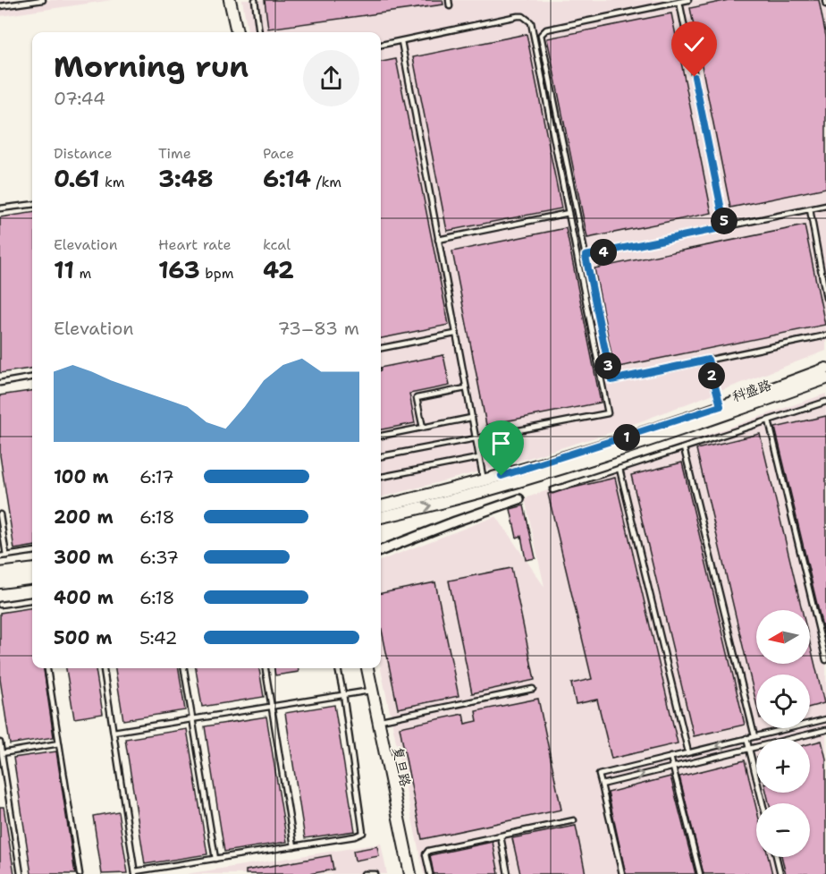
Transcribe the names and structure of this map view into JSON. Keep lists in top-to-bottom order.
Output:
{
  "streets": {
    "street": ["科盛路", "复旦路"]
  },
  "north": "left",
  "page": {
    "heading": ["Morning run", "07:44"],
    "stats": [
      ["Distance", "0.61 km"],
      ["Time", "3:48"],
      ["Pace", "6:14 /km"],
      ["Elevation", "11 m"],
      ["Heart rate", "163 bpm"],
      ["kcal", "42"]
    ],
    "pins": [
      "5",
      "4",
      "3",
      "2",
      "1"
    ],
    "chart": ["Elevation", "73–83 m"],
    "list": [
      {
        "name": "100 m",
        "note": "6:17"
      },
      {
        "name": "200 m",
        "note": "6:18"
      },
      {
        "name": "300 m",
        "note": "6:37"
      },
      {
        "name": "400 m",
        "note": "6:18"
      },
      {
        "name": "500 m",
        "note": "5:42"
      }
    ],
    "map_buttons": ["+", "−"]
  }
}
